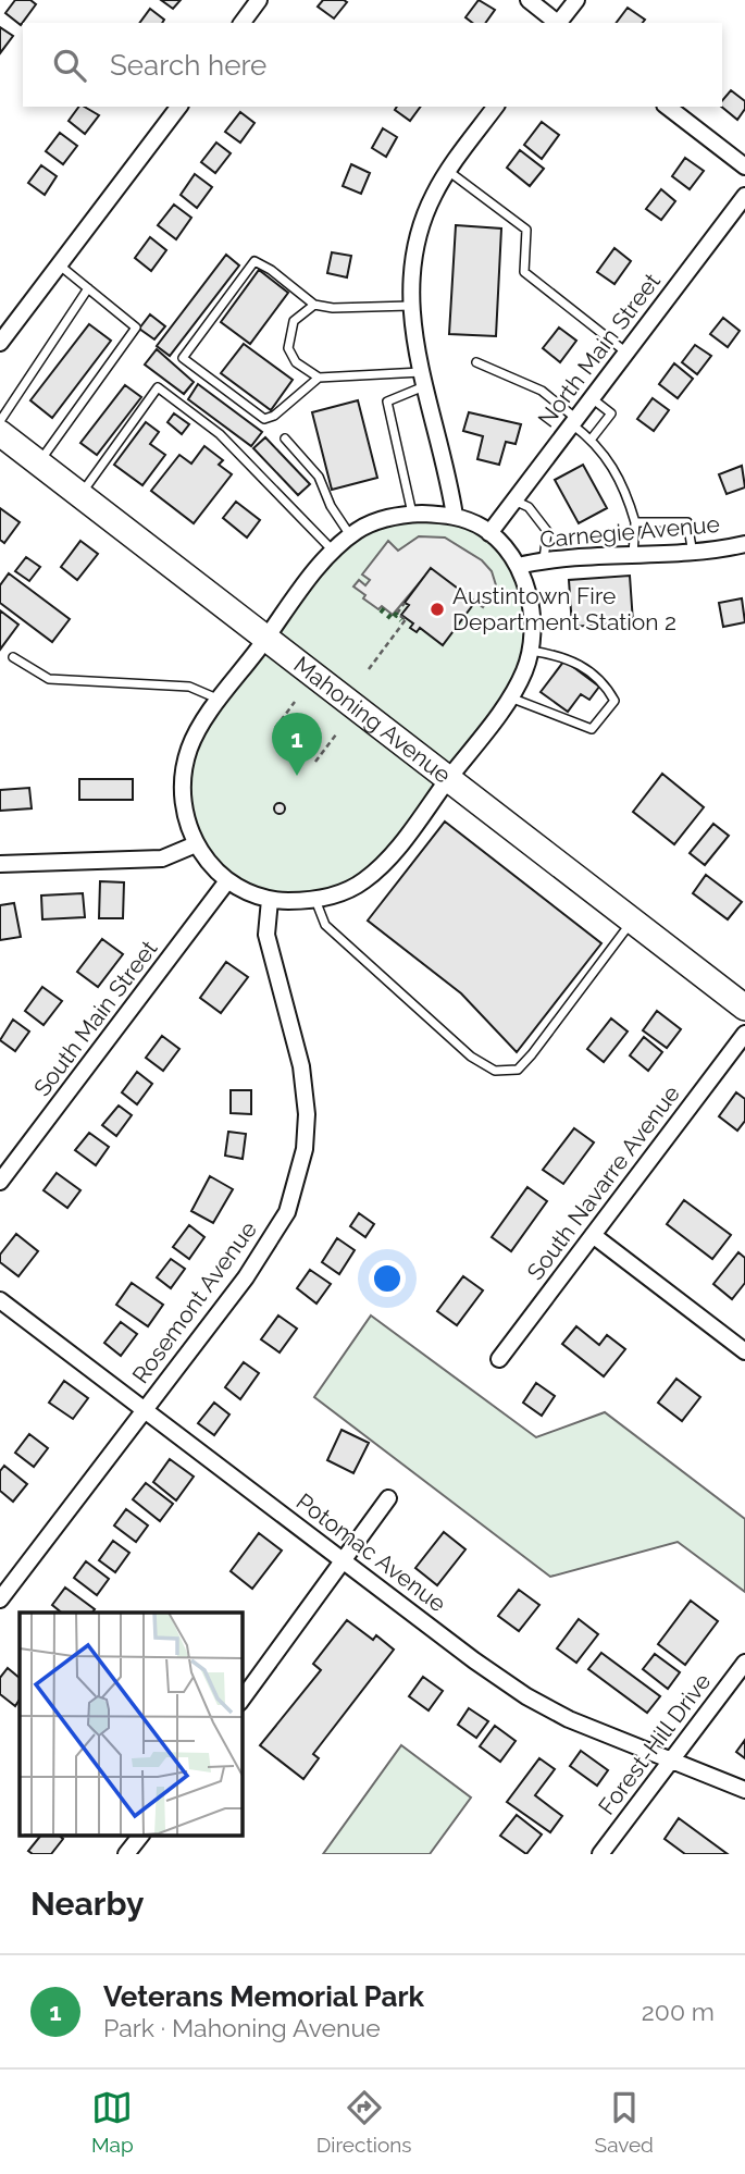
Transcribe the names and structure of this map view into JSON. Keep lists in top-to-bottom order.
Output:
{
  "streets": {
    "main road": ["Mahoning Avenue"],
    "street": [
      "North Main Street",
      "Carnegie Avenue",
      "South Main Street",
      "South Navarre Avenue",
      "Rosemont Avenue",
      "Potomac Avenue",
      "Forest-Hill Drive"
    ]
  },
  "crossings": [
    ["North Main Street", "Carnegie Avenue"],
    ["North Main Street", "Mahoning Avenue"],
    ["Carnegie Avenue", "Mahoning Avenue"],
    ["Mahoning Avenue", "South Main Street"],
    ["Mahoning Avenue", "Rosemont Avenue"],
    ["South Main Street", "Rosemont Avenue"],
    ["Rosemont Avenue", "Potomac Avenue"],
    ["Potomac Avenue", "Forest-Hill Drive"]
  ],
  "places": ["Austintown Fire Department Station 2"],
  "page": {
    "search": "Search here",
    "pins": "1",
    "heading": "Nearby",
    "list": [
      {
        "mark": "1",
        "name": "Veterans Memorial Park",
        "note": "Park · Mahoning Avenue",
        "value": "200 m"
      }
    ],
    "nav": ["Map", "Directions", "Saved"]
  }
}
